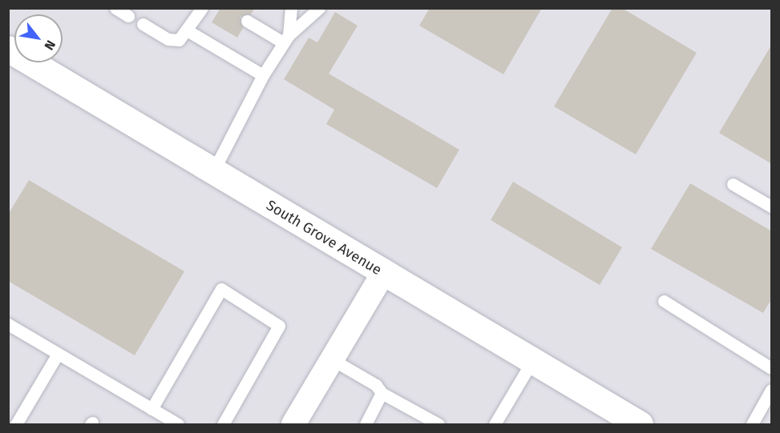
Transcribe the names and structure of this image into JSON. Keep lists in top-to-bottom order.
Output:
{
  "streets": {
    "main road": ["South Grove Avenue"]
  },
  "north": "bottom right"
}
